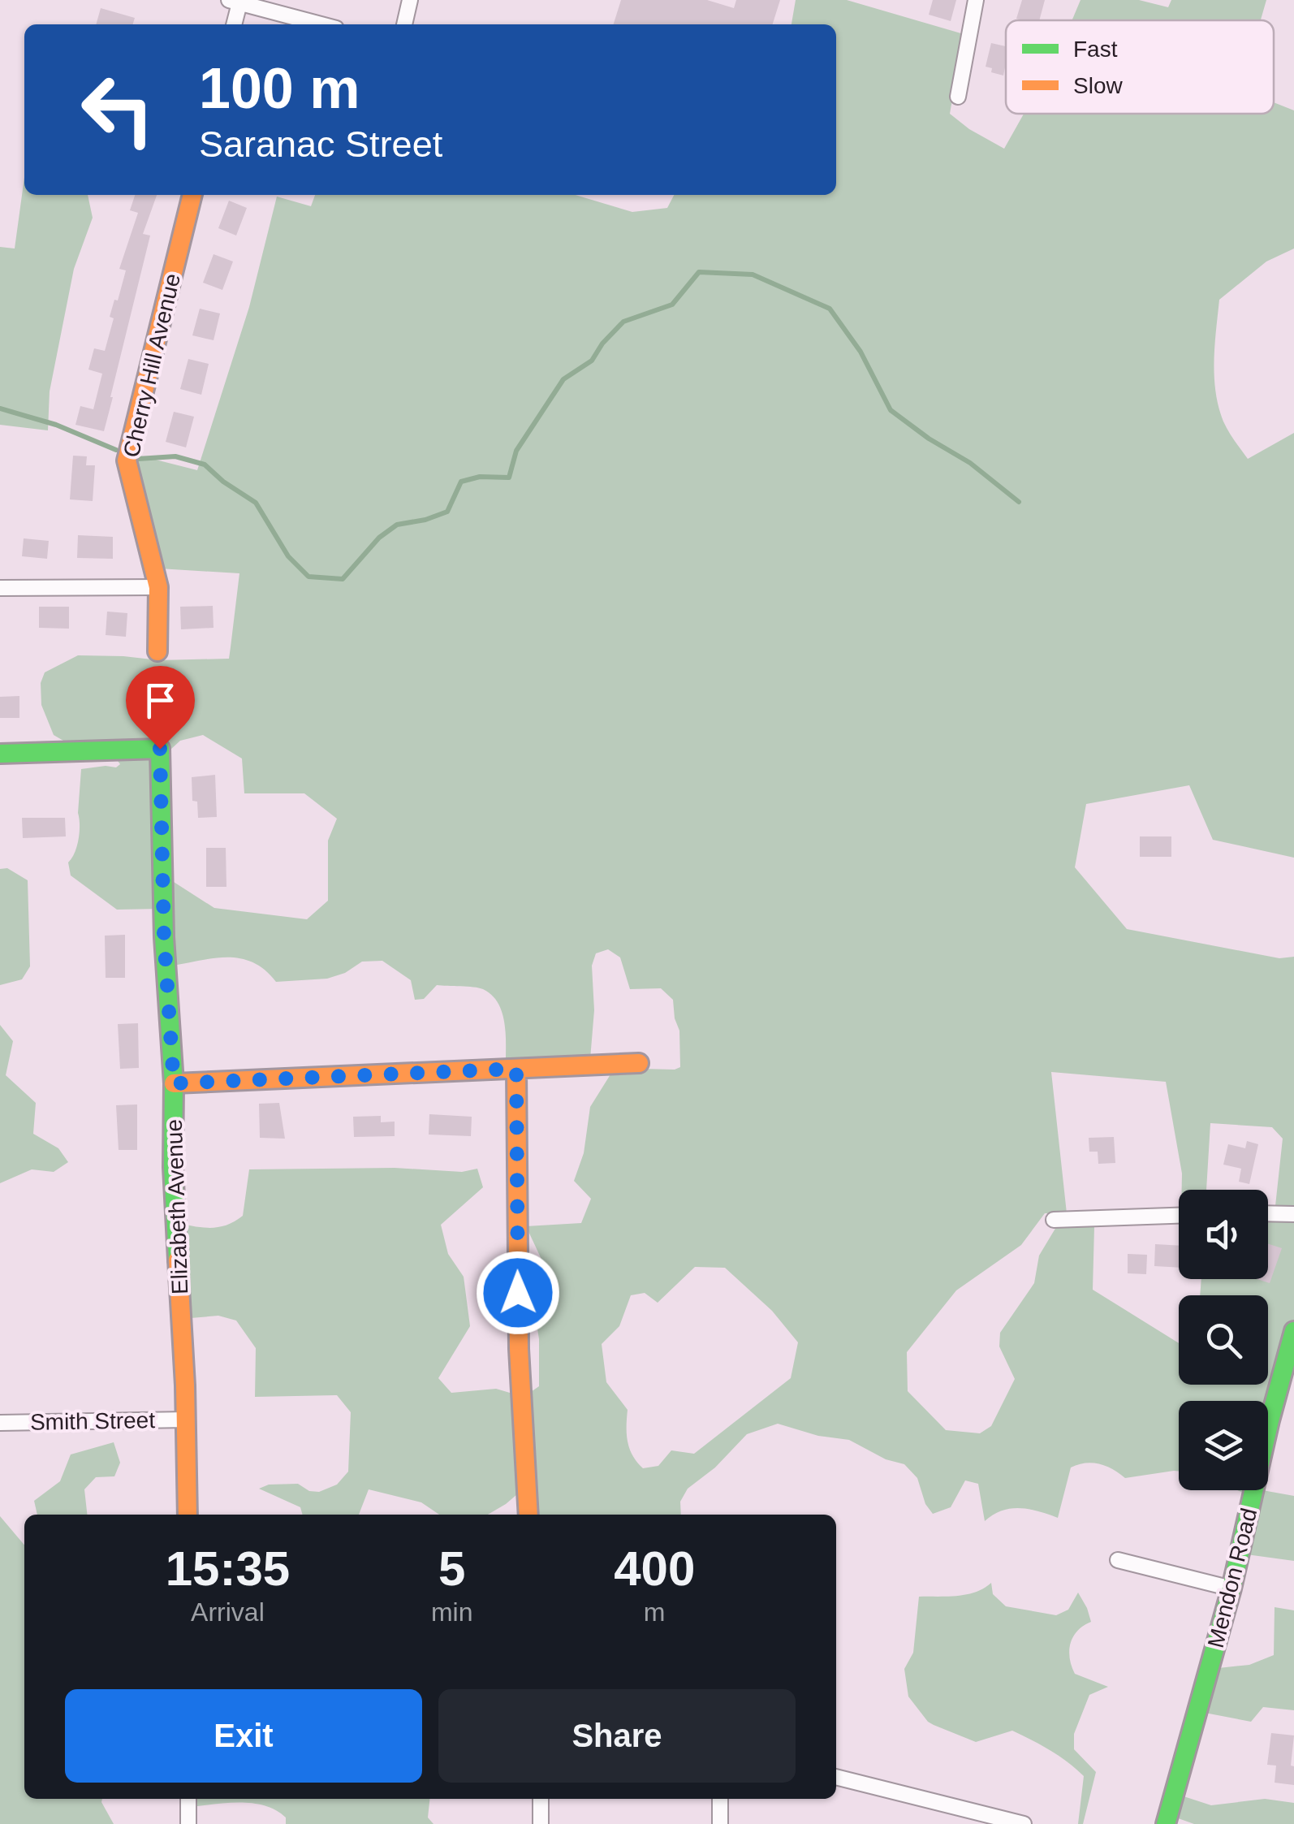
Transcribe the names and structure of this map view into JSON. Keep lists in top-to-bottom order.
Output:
{
  "streets": {
    "street": [
      "Cherry Hill Avenue",
      "Elizabeth Avenue",
      "Smith Street",
      "Mendon Road"
    ]
  },
  "crossings": [
    ["Elizabeth Avenue", "Smith Street"]
  ],
  "legend": ["Fast", "Slow"],
  "page": {
    "turn": ["100 m", "Saranac Street"],
    "eta": [
      "15:35",
      "Arrival",
      "5",
      "min",
      "400",
      "m"
    ],
    "buttons": ["Exit", "Share"]
  }
}
